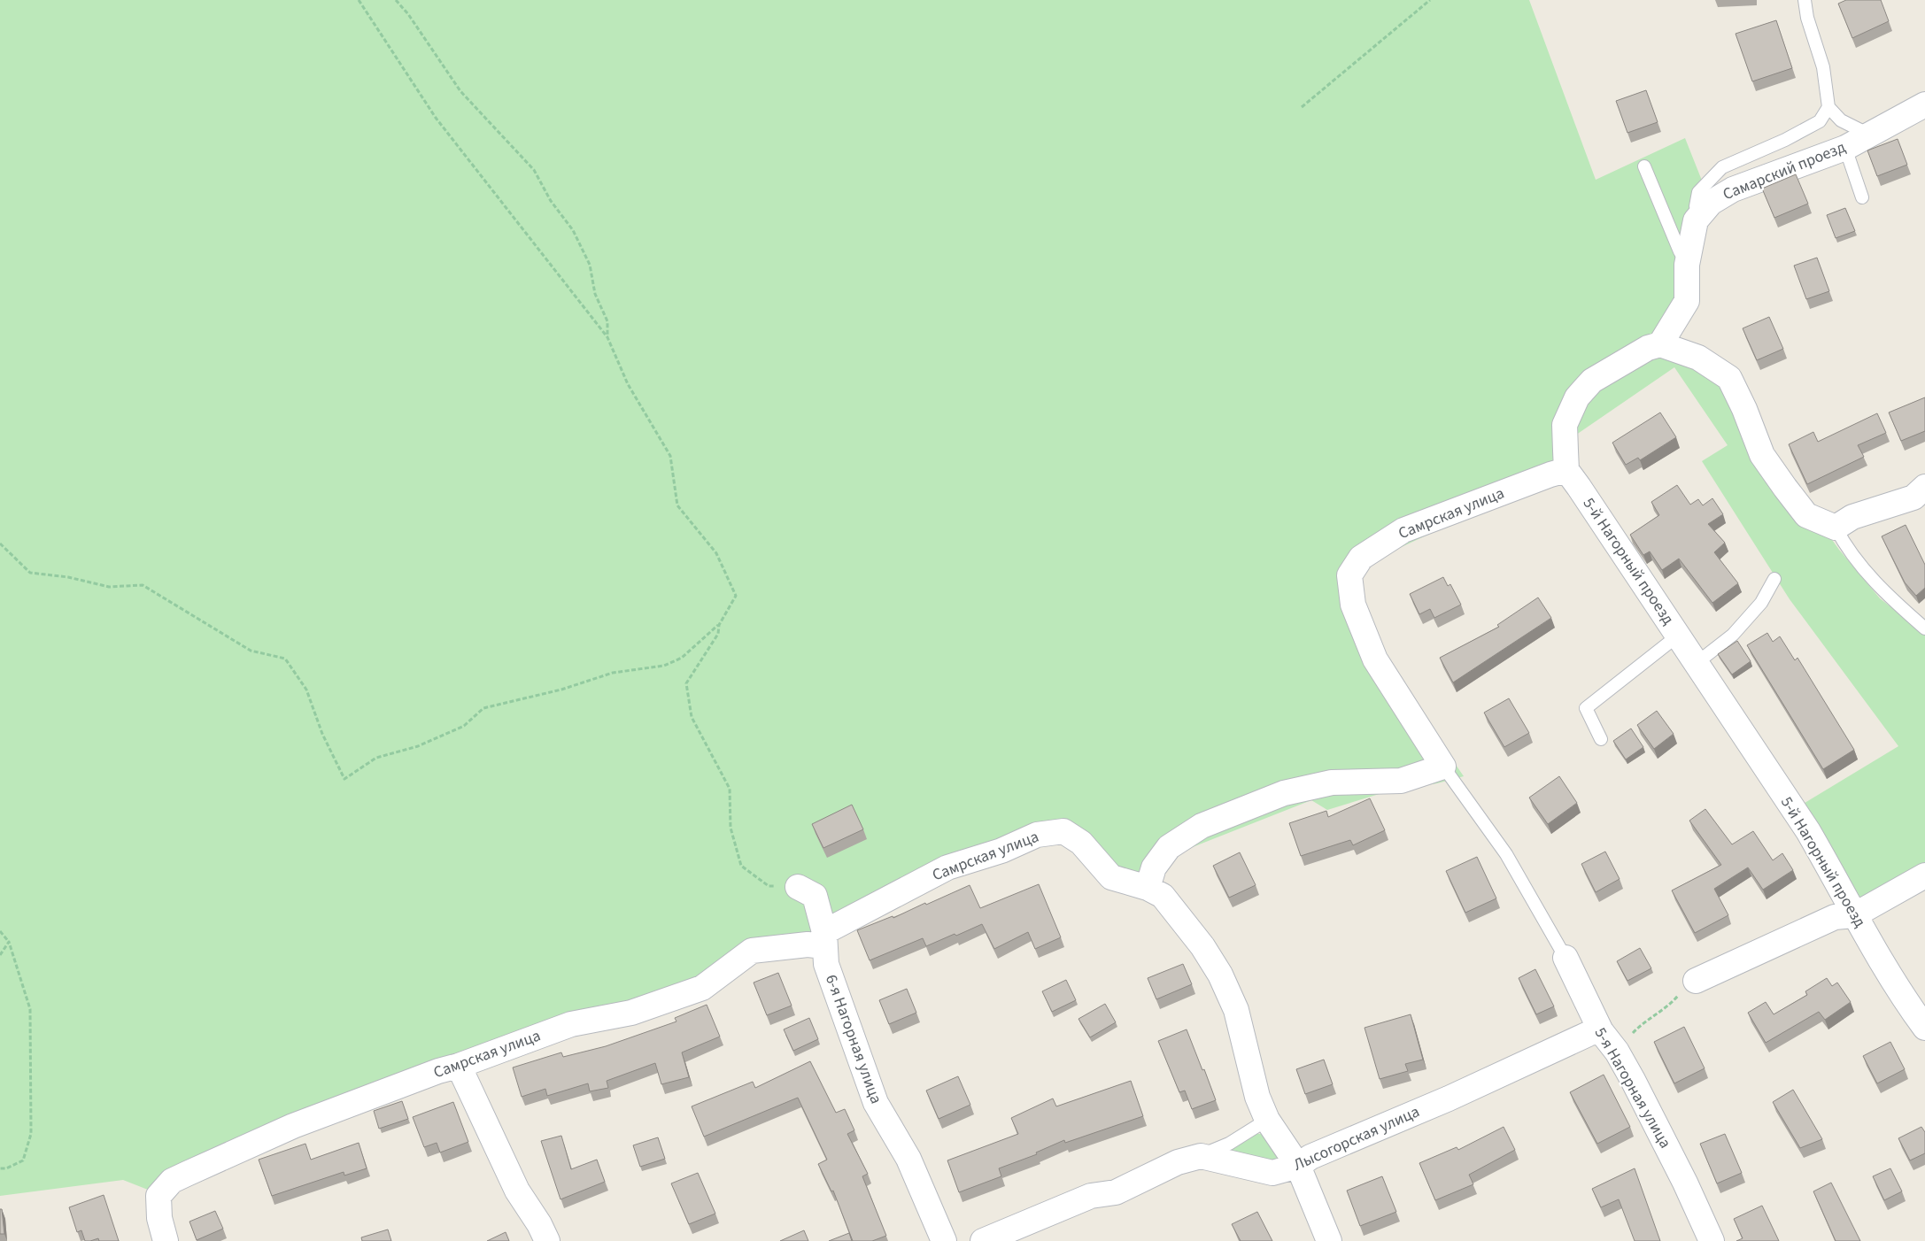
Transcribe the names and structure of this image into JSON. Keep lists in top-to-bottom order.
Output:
{
  "streets": {
    "street": [
      "Самарский проезд",
      "Самрская улица",
      "5-й Нагорный проезд",
      "6-я Нагорная улица",
      "5-я Нагорная улица",
      "Лысогорская улица"
    ]
  },
  "crossings": [
    ["Самрская улица", "5-й Нагорный проезд"],
    ["Самрская улица", "6-я Нагорная улица"],
    ["Самрская улица", "Лысогорская улица"],
    ["5-я Нагорная улица", "Лысогорская улица"]
  ]
}
